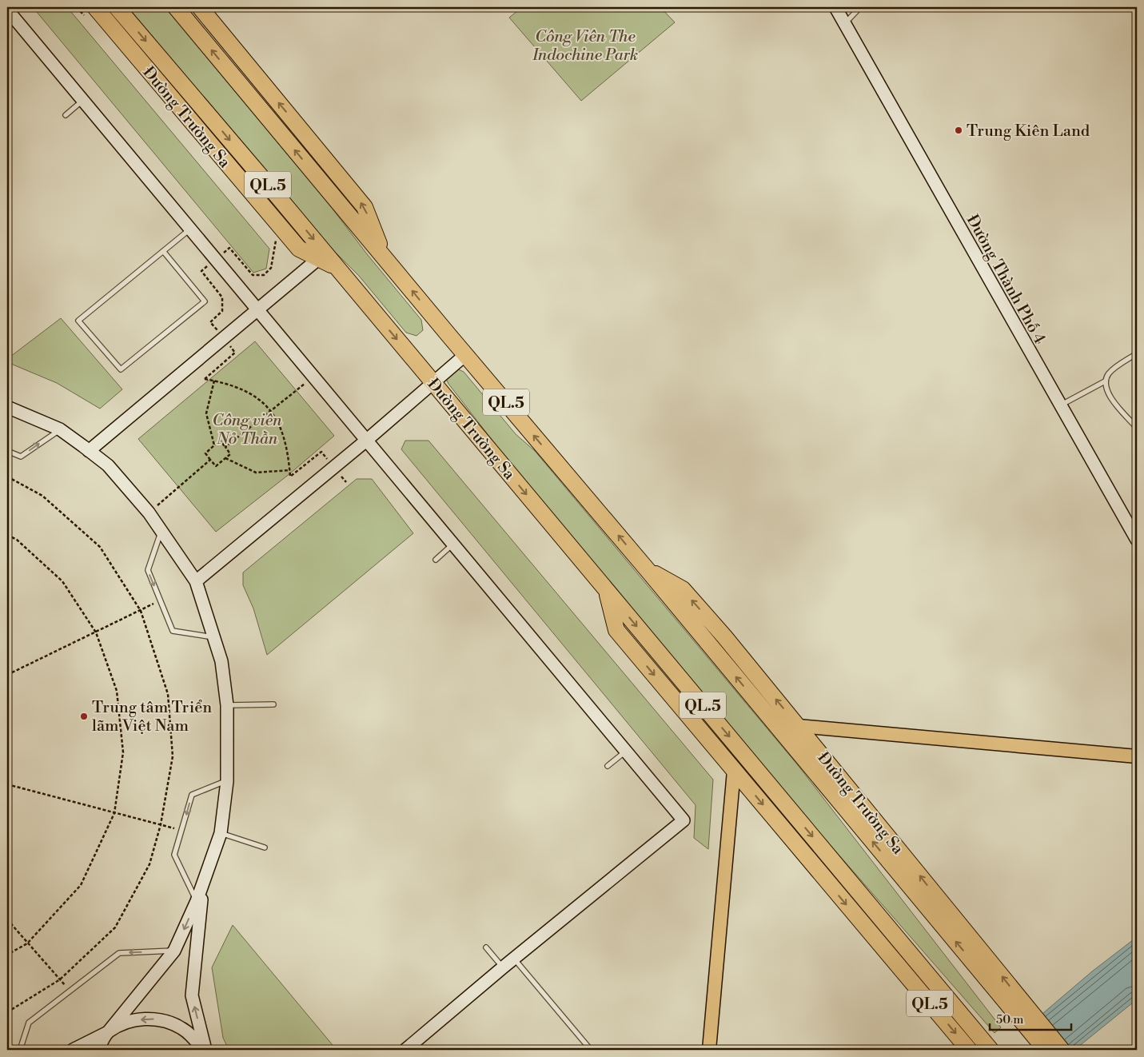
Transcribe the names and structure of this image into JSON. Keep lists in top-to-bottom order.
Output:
{
  "streets": {
    "highway": ["Đường Trường Sa", "QL.5"],
    "street": ["Đường Thành Phố 4"]
  },
  "parks": ["Công Viên The Indochine Park", "Công viên Nỏ Thần"],
  "places": ["Trung Kiên Land", "Trung tâm Triển lãm Việt Nam"],
  "scale_bar": "50 m"
}
